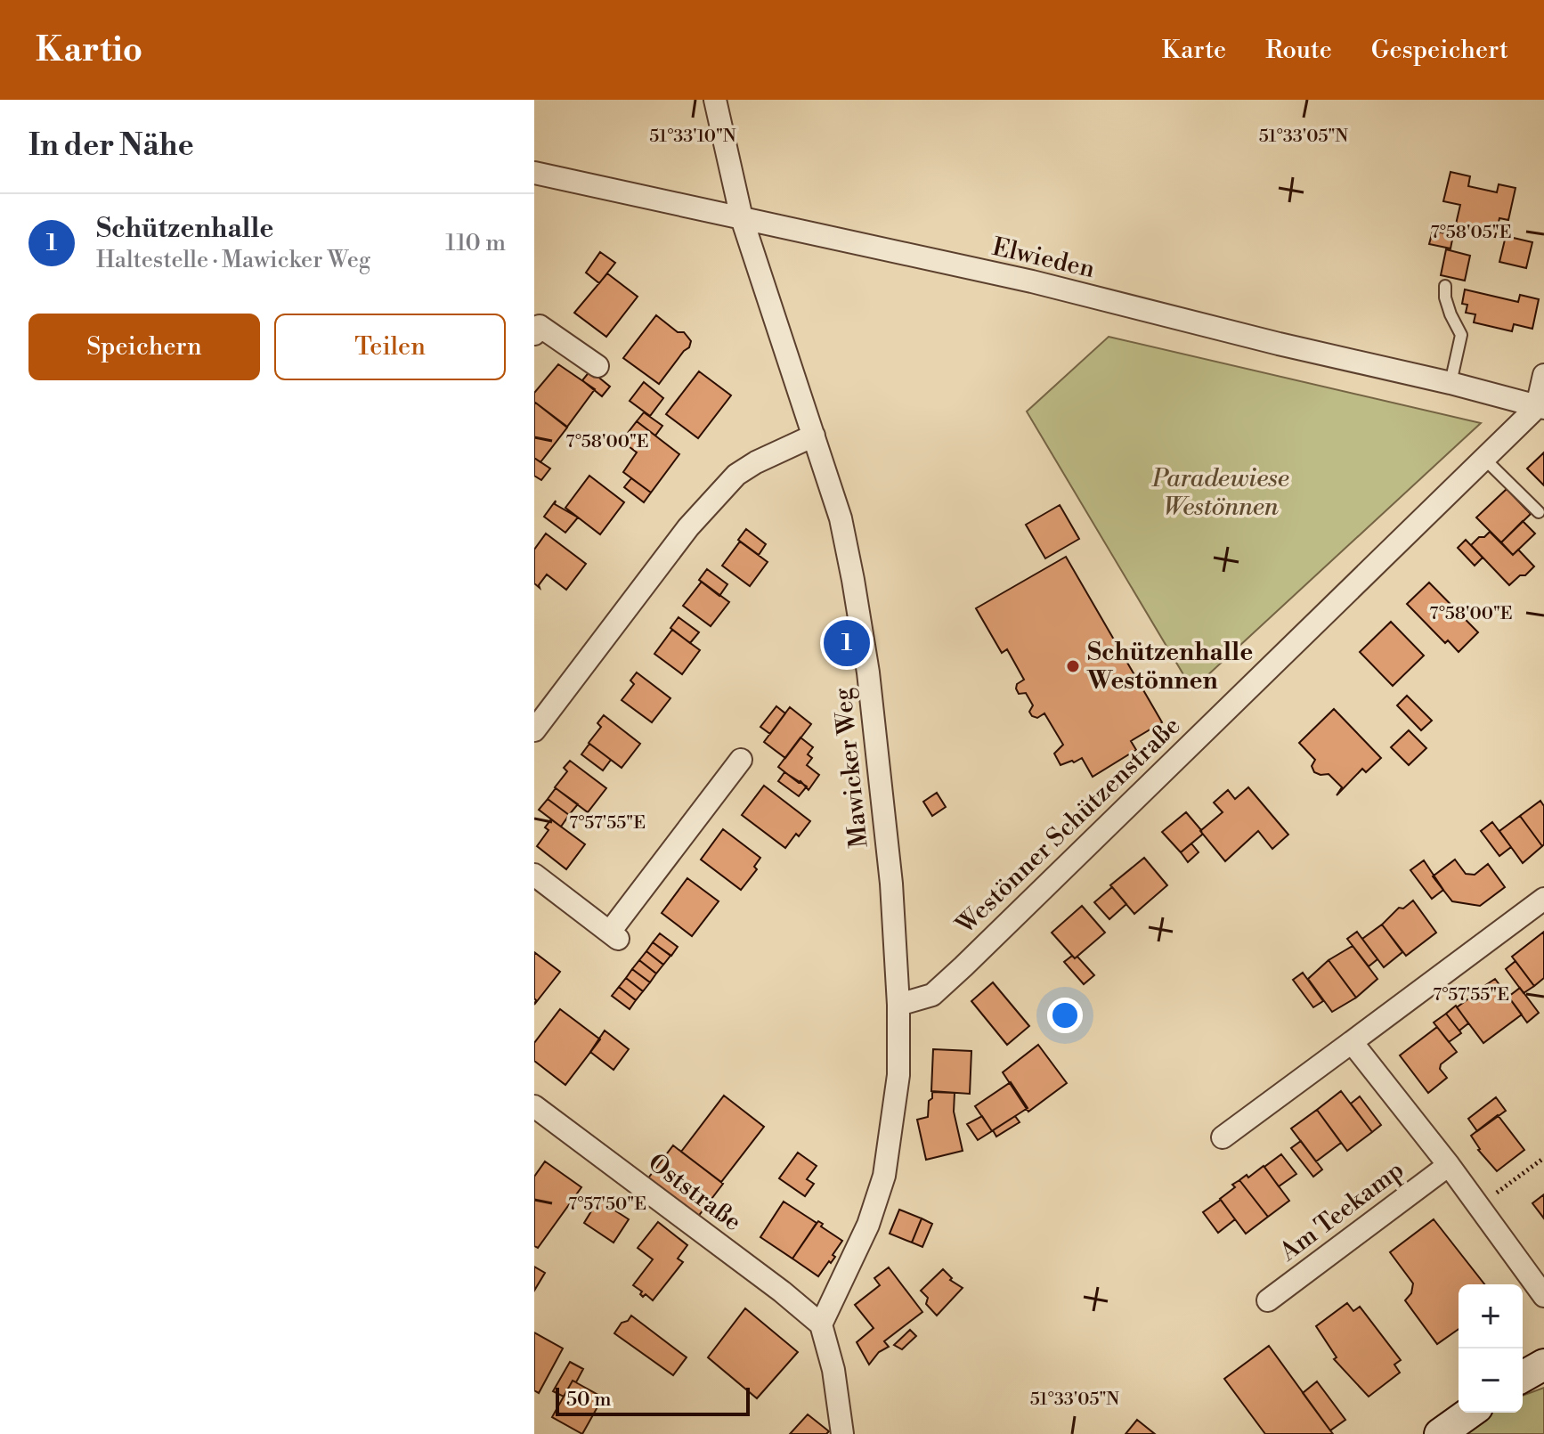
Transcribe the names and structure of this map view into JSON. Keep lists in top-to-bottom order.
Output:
{
  "streets": {
    "street": [
      "Elwieden",
      "Mawicker Weg",
      "Westönner Schützenstraße",
      "Oststraße",
      "Am Teekamp"
    ]
  },
  "crossings": [
    ["Elwieden", "Mawicker Weg"],
    ["Elwieden", "Westönner Schützenstraße"],
    ["Mawicker Weg", "Westönner Schützenstraße"],
    ["Mawicker Weg", "Oststraße"]
  ],
  "parks": ["Paradewiese Westönnen"],
  "places": ["Schützenhalle Westönnen"],
  "scale_bar": "50 m",
  "page": {
    "header": "Kartio",
    "nav": ["Karte", "Route", "Gespeichert"],
    "heading": "In der Nähe",
    "list": [
      {
        "mark": "1",
        "name": "Schützenhalle",
        "note": "Haltestelle · Mawicker Weg",
        "value": "110 m"
      }
    ],
    "buttons": ["Speichern", "Teilen"],
    "pins": "1",
    "map_buttons": ["+", "−"],
    "scale": "50 m"
  },
  "coordinates": [
    "51°33'05\"N",
    "51°33'10\"N",
    "7°58'05\"E",
    "7°58'00\"E",
    "7°57'55\"E",
    "7°57'50\"E"
  ]
}
